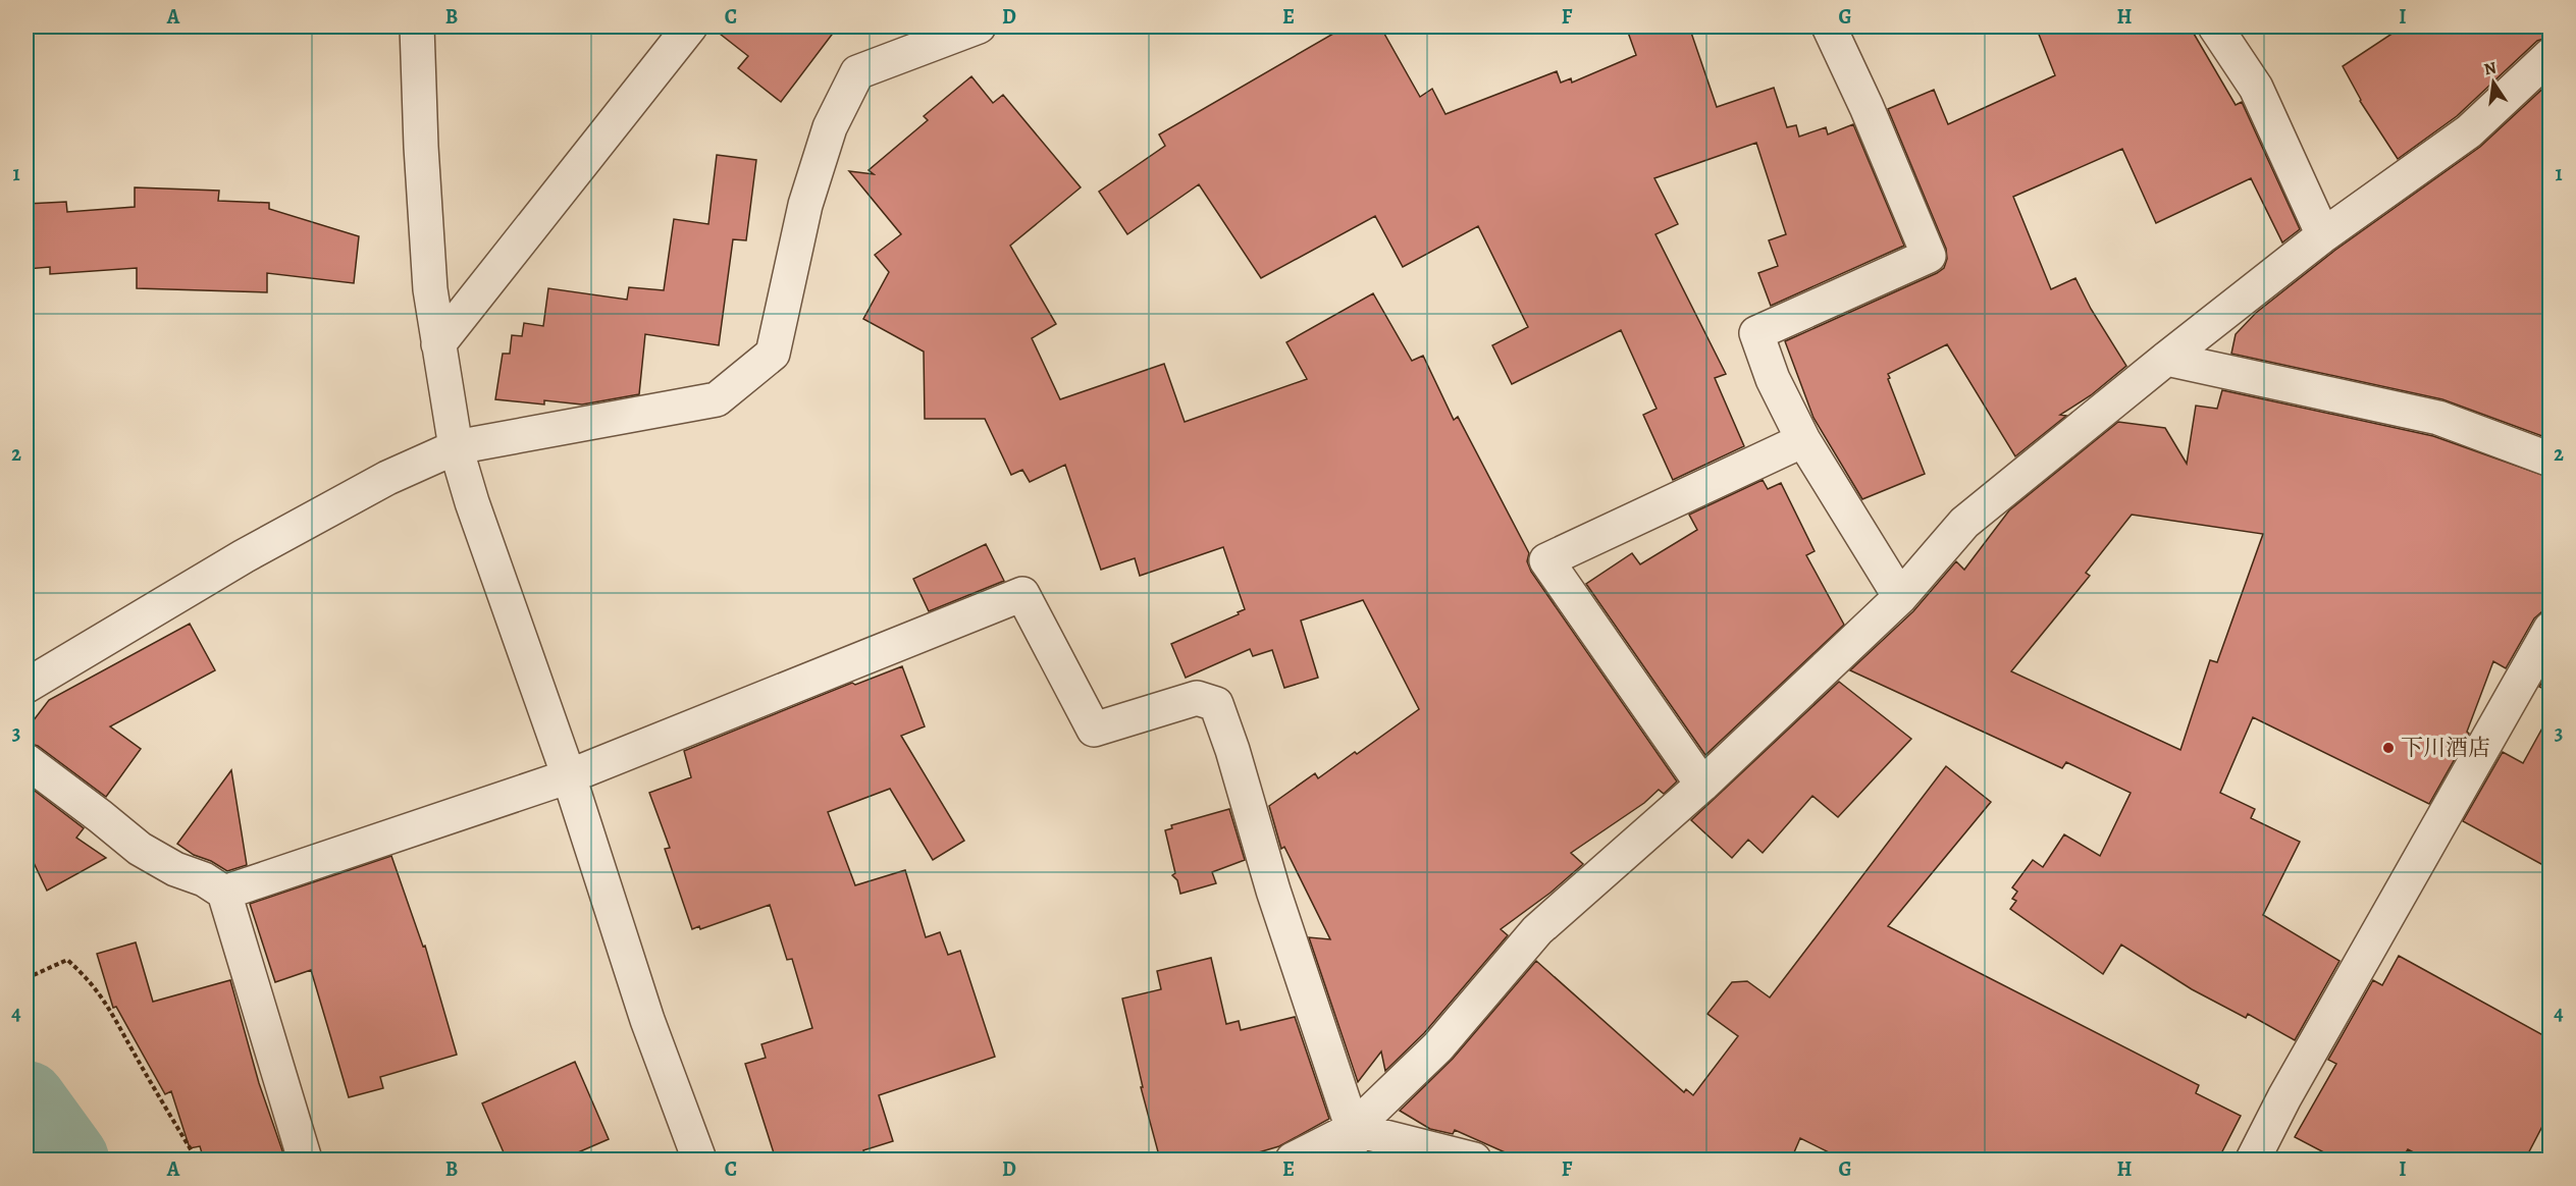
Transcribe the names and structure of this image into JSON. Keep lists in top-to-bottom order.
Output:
{
  "places": ["下川酒店"],
  "north": "top",
  "grid": {
    "columns": [
      "A",
      "B",
      "C",
      "D",
      "E",
      "F",
      "G",
      "H",
      "I"
    ],
    "rows": [
      "1",
      "2",
      "3",
      "4"
    ]
  }
}
